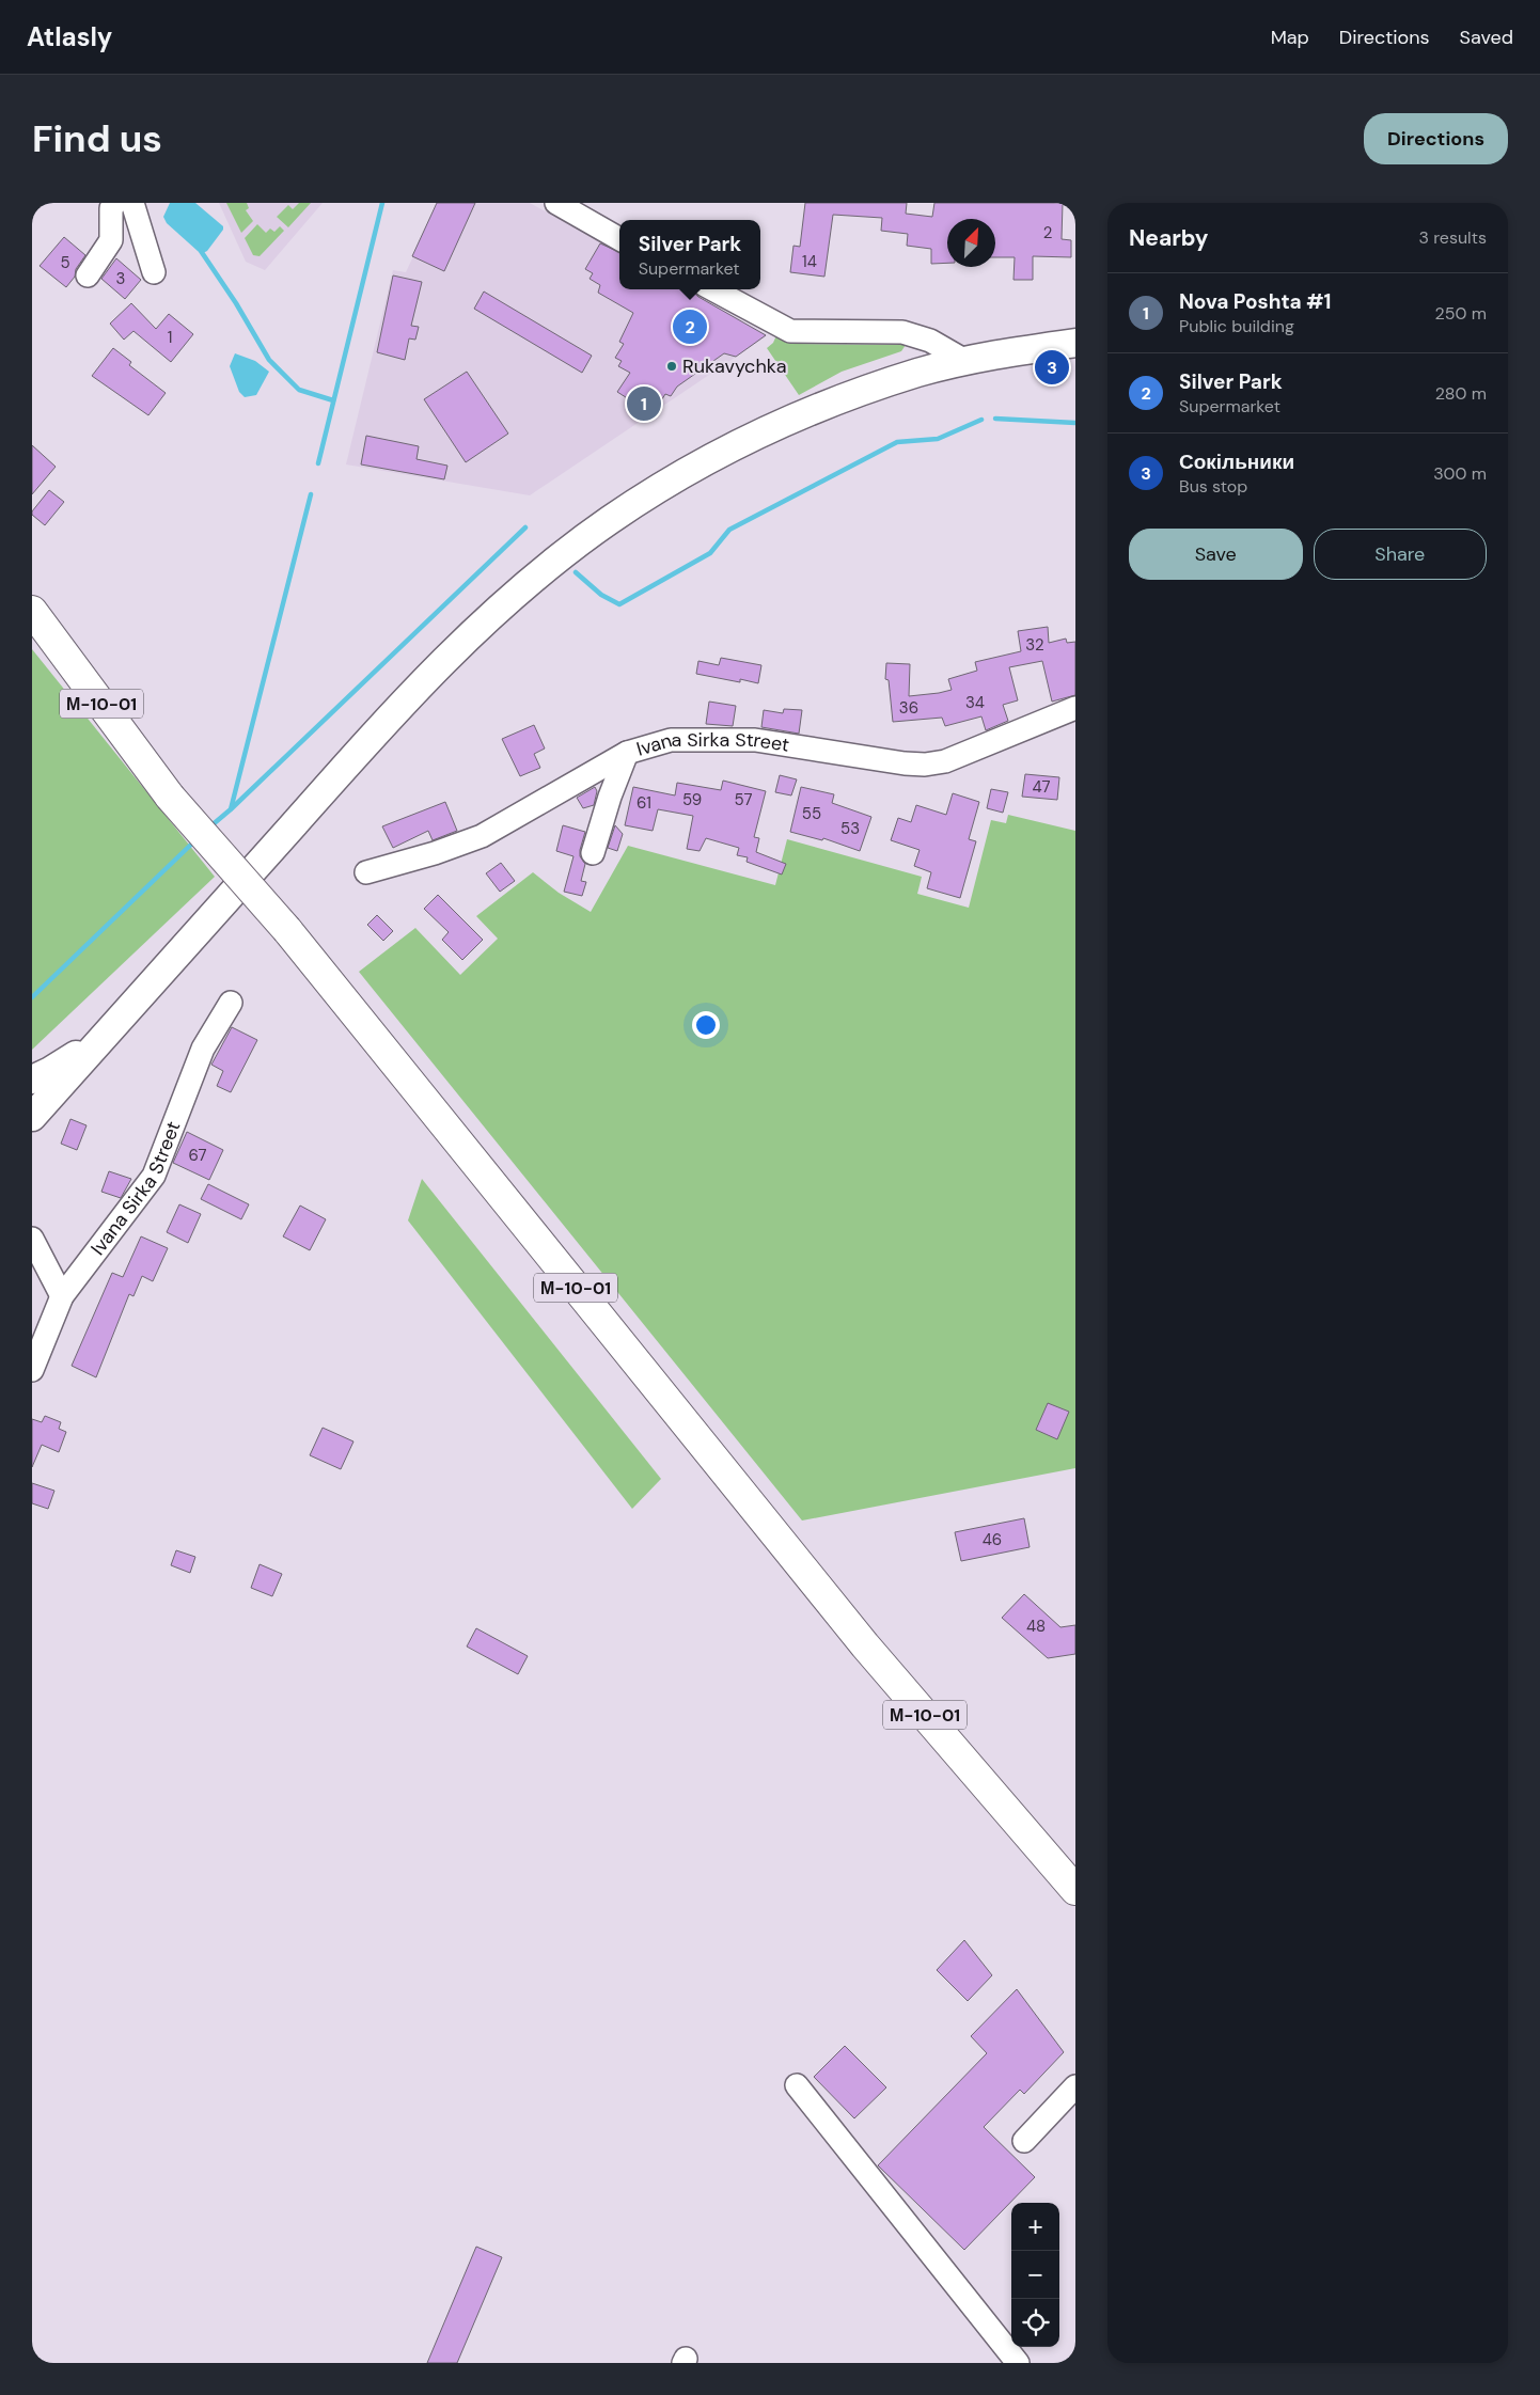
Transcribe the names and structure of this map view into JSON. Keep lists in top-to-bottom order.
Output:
{
  "streets": {
    "highway": ["М-10-01"],
    "street": ["Ivana Sirka Street"]
  },
  "places": ["Rukavychka"],
  "house_numbers": [
    "2",
    "14",
    "5",
    "3",
    "1",
    "32",
    "34",
    "36",
    "47",
    "59",
    "57",
    "61",
    "55",
    "53",
    "67",
    "46",
    "48"
  ],
  "north": "top right",
  "page": {
    "header": "Atlasly",
    "nav": ["Map", "Directions", "Saved"],
    "buttons": [
      "Directions",
      ["Save", "Share"]
    ],
    "title": "Find us",
    "heading": ["Nearby", "3 results"],
    "popup": ["Silver Park", "Supermarket"],
    "list": [
      {
        "mark": "1",
        "name": "Nova Poshta #1",
        "note": "Public building",
        "value": "250 m"
      },
      {
        "mark": "2",
        "name": "Silver Park",
        "note": "Supermarket",
        "value": "280 m"
      },
      {
        "mark": "3",
        "name": "Сокільники",
        "note": "Bus stop",
        "value": "300 m"
      }
    ],
    "pins": ["2", "3", "1"],
    "map_buttons": ["+", "−"]
  }
}
